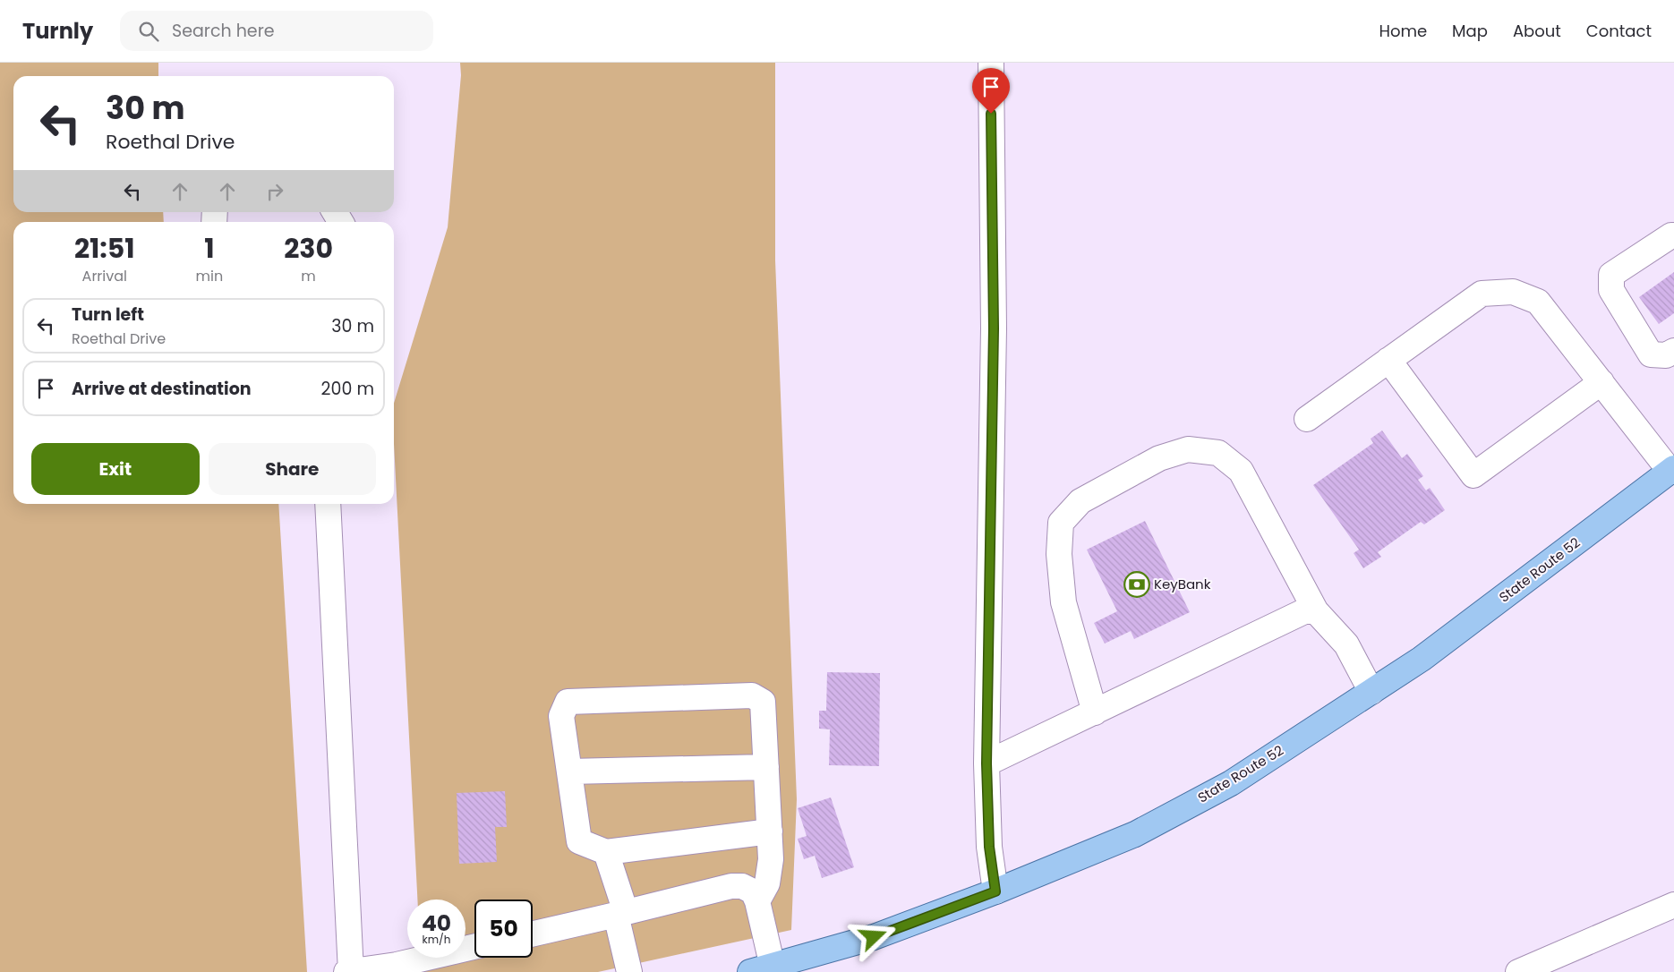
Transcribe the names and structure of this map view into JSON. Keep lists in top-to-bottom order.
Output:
{
  "streets": {
    "main road": ["State Route 52"]
  },
  "places": {
    "bank": ["KeyBank"]
  },
  "page": {
    "header": "Turnly",
    "search": "Search here",
    "nav": [
      "Home",
      "Map",
      "About",
      "Contact"
    ],
    "turn": ["30 m", "Roethal Drive"],
    "eta": [
      "21:51",
      "Arrival",
      "1",
      "min",
      "230",
      "m"
    ],
    "list": [
      {
        "name": "Turn left",
        "note": "Roethal Drive",
        "value": "30 m"
      },
      {
        "name": "Arrive at destination",
        "value": "200 m"
      }
    ],
    "buttons": ["Exit", "Share"],
    "speed": "40 km/h",
    "limit": "50"
  }
}
